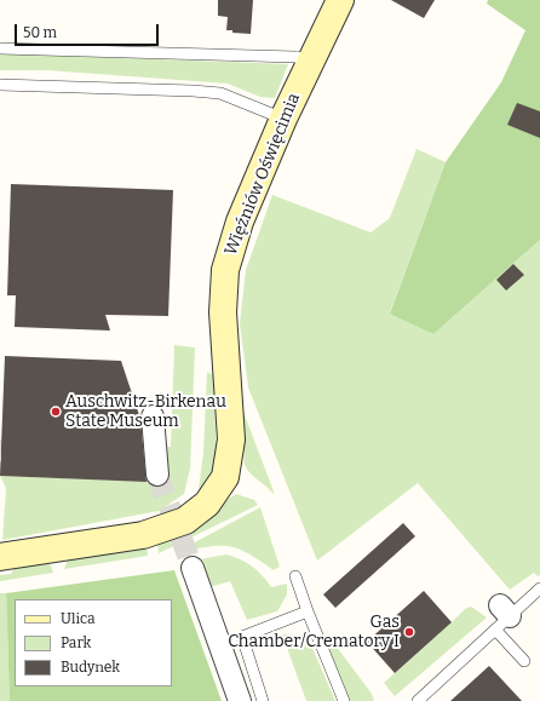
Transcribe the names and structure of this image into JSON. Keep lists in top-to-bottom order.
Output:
{
  "streets": {
    "street": ["Więźniów Oświęcimia"]
  },
  "places": ["Auschwitz-Birkenau State Museum", "Gas Chamber/Crematory I"],
  "legend": ["Ulica", "Park", "Budynek"],
  "scale_bar": "50 m"
}
